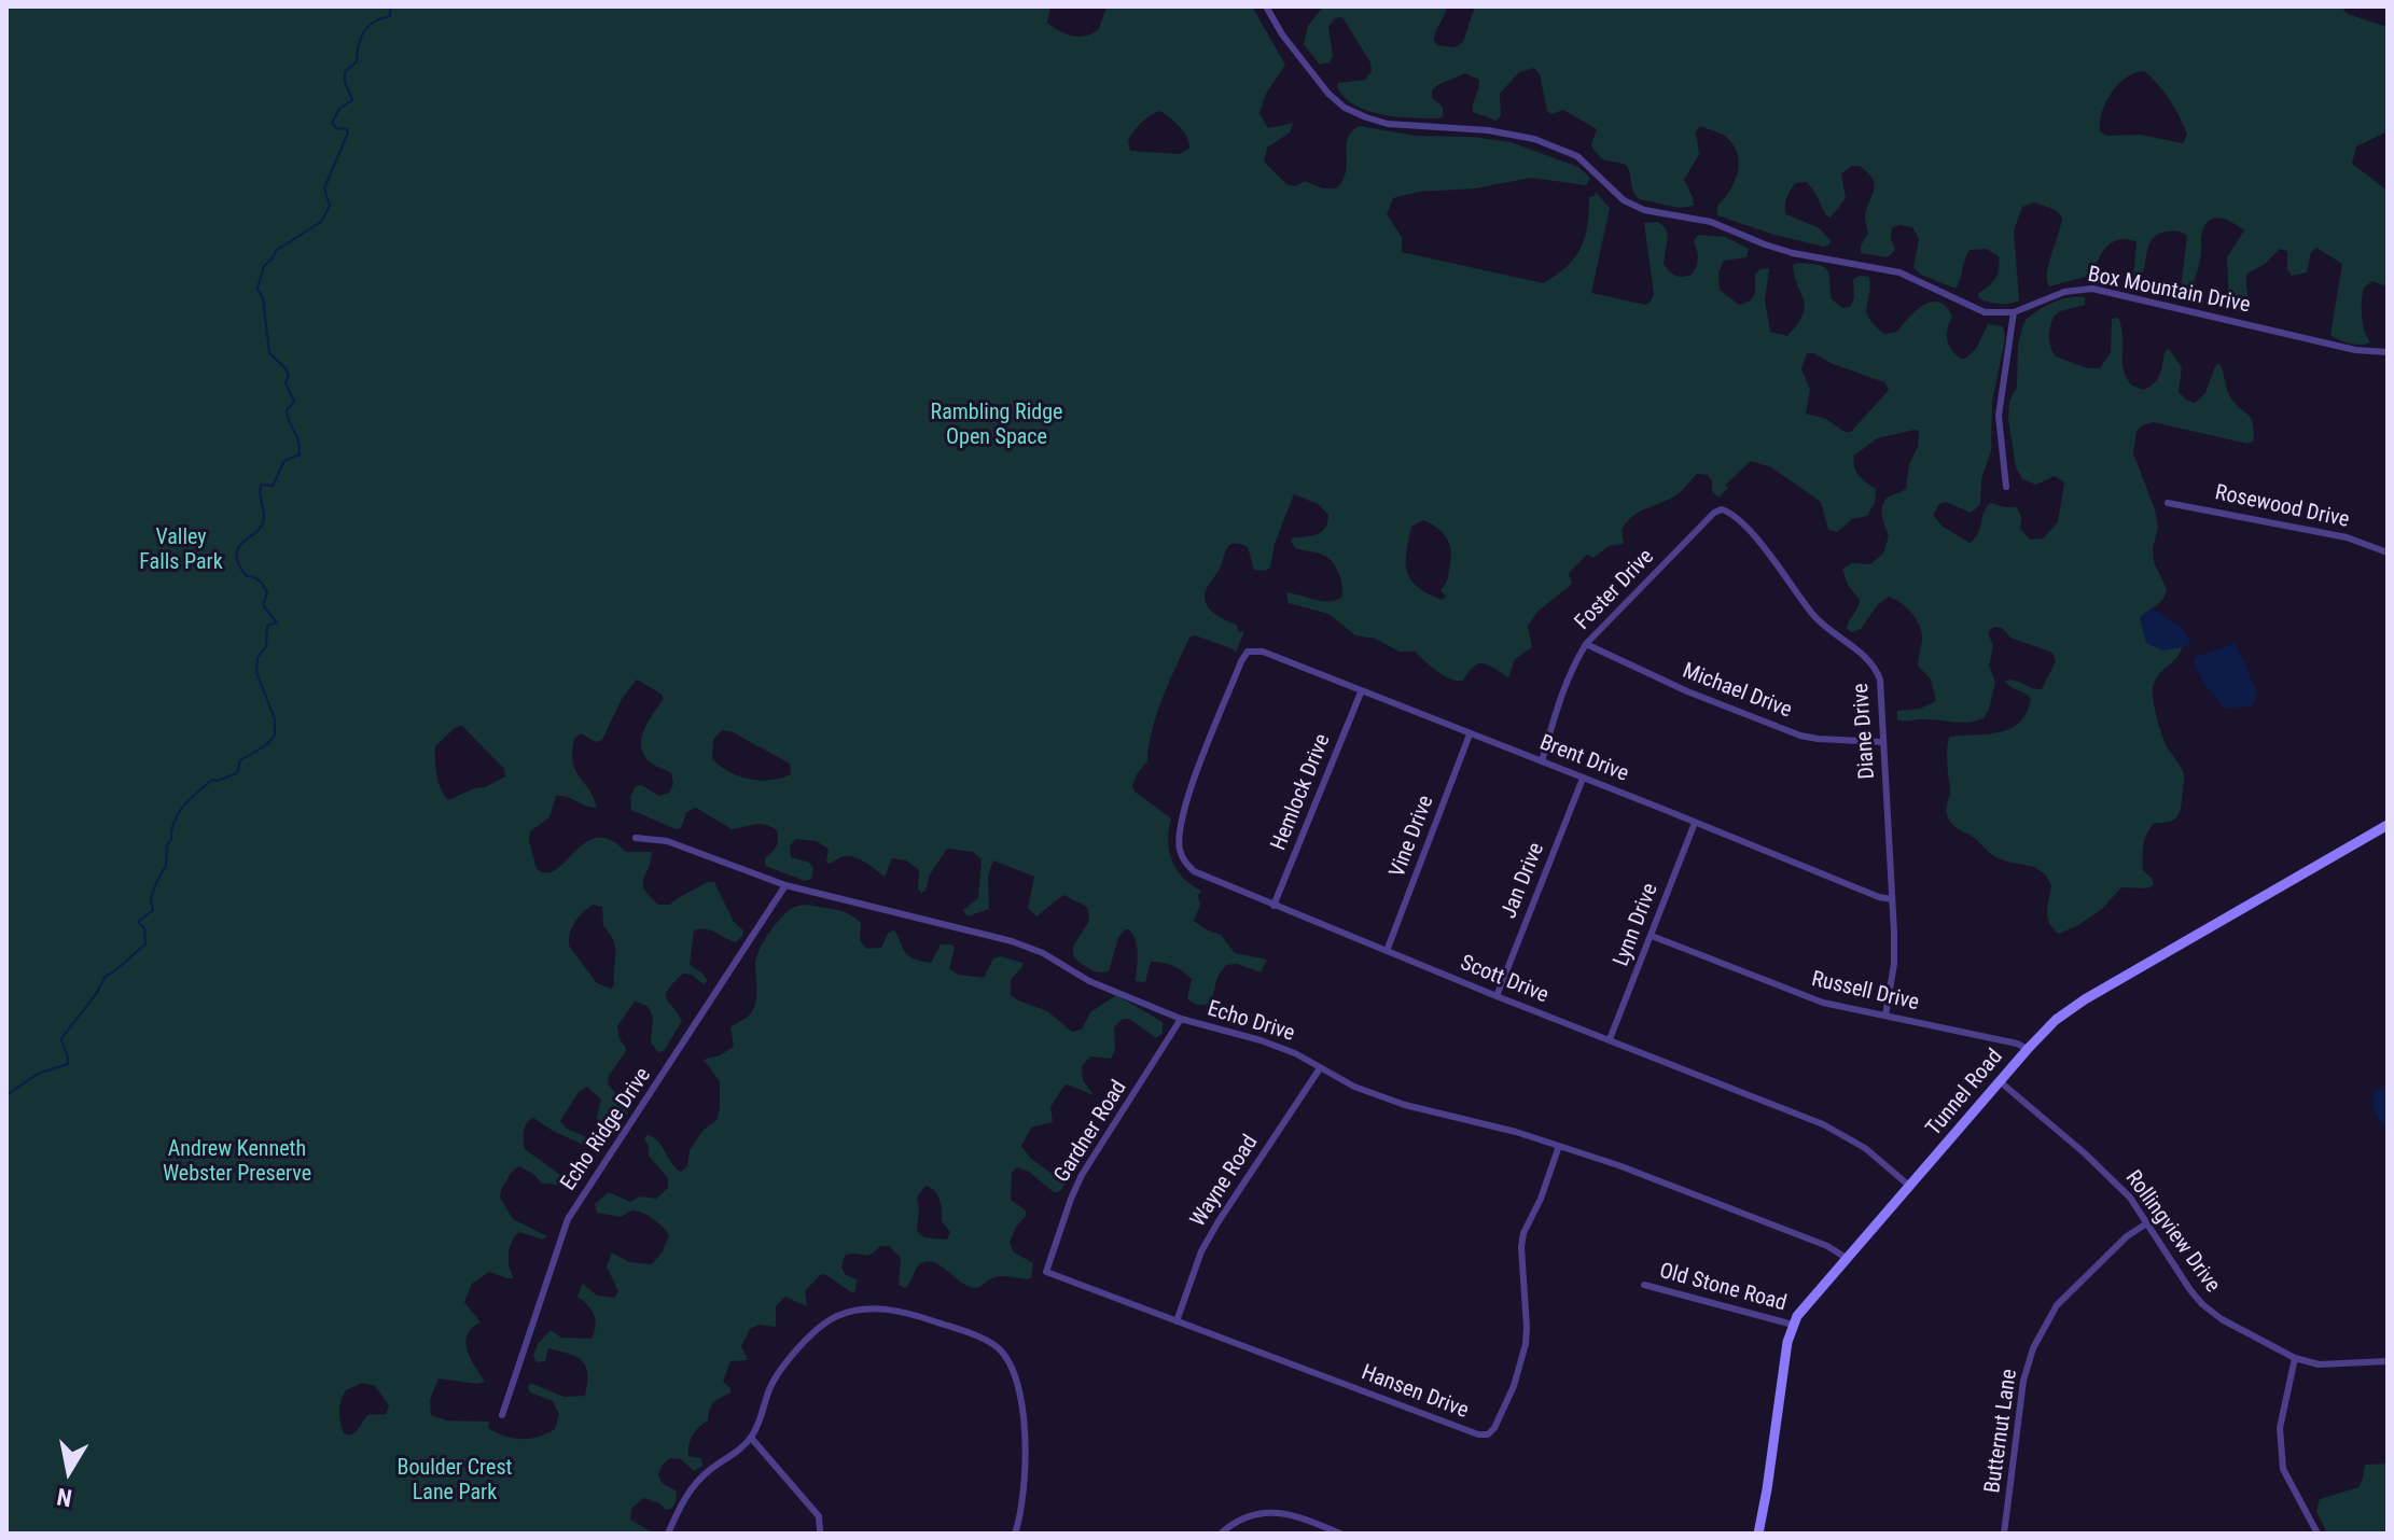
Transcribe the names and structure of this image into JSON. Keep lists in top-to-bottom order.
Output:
{
  "streets": {
    "main road": ["Tunnel Road"],
    "street": [
      "Box Mountain Drive",
      "Rosewood Drive",
      "Foster Drive",
      "Michael Drive",
      "Diane Drive",
      "Brent Drive",
      "Hemlock Drive",
      "Vine Drive",
      "Jan Drive",
      "Lynn Drive",
      "Scott Drive",
      "Russell Drive",
      "Echo Drive",
      "Echo Ridge Drive",
      "Gardner Road",
      "Wayne Road",
      "Rollingview Drive",
      "Old Stone Road",
      "Hansen Drive",
      "Butternut Lane"
    ]
  },
  "crossings": [
    ["Foster Drive", "Michael Drive"],
    ["Foster Drive", "Diane Drive"],
    ["Foster Drive", "Brent Drive"],
    ["Michael Drive", "Diane Drive"],
    ["Diane Drive", "Brent Drive"],
    ["Diane Drive", "Russell Drive"],
    ["Brent Drive", "Hemlock Drive"],
    ["Brent Drive", "Vine Drive"],
    ["Brent Drive", "Jan Drive"],
    ["Brent Drive", "Lynn Drive"],
    ["Brent Drive", "Scott Drive"],
    ["Hemlock Drive", "Scott Drive"],
    ["Vine Drive", "Scott Drive"],
    ["Jan Drive", "Scott Drive"],
    ["Lynn Drive", "Scott Drive"],
    ["Lynn Drive", "Russell Drive"],
    ["Scott Drive", "Tunnel Road"],
    ["Russell Drive", "Tunnel Road"],
    ["Echo Drive", "Tunnel Road"],
    ["Echo Drive", "Echo Ridge Drive"],
    ["Echo Drive", "Gardner Road"],
    ["Echo Drive", "Wayne Road"],
    ["Echo Drive", "Hansen Drive"],
    ["Tunnel Road", "Rollingview Drive"],
    ["Tunnel Road", "Old Stone Road"],
    ["Gardner Road", "Hansen Drive"],
    ["Wayne Road", "Hansen Drive"],
    ["Rollingview Drive", "Butternut Lane"]
  ],
  "parks": [
    "Rambling Ridge Open Space",
    "Valley Falls Park",
    "Andrew Kenneth Webster Preserve",
    "Boulder Crest Lane Park"
  ],
  "north": "bottom"
}
